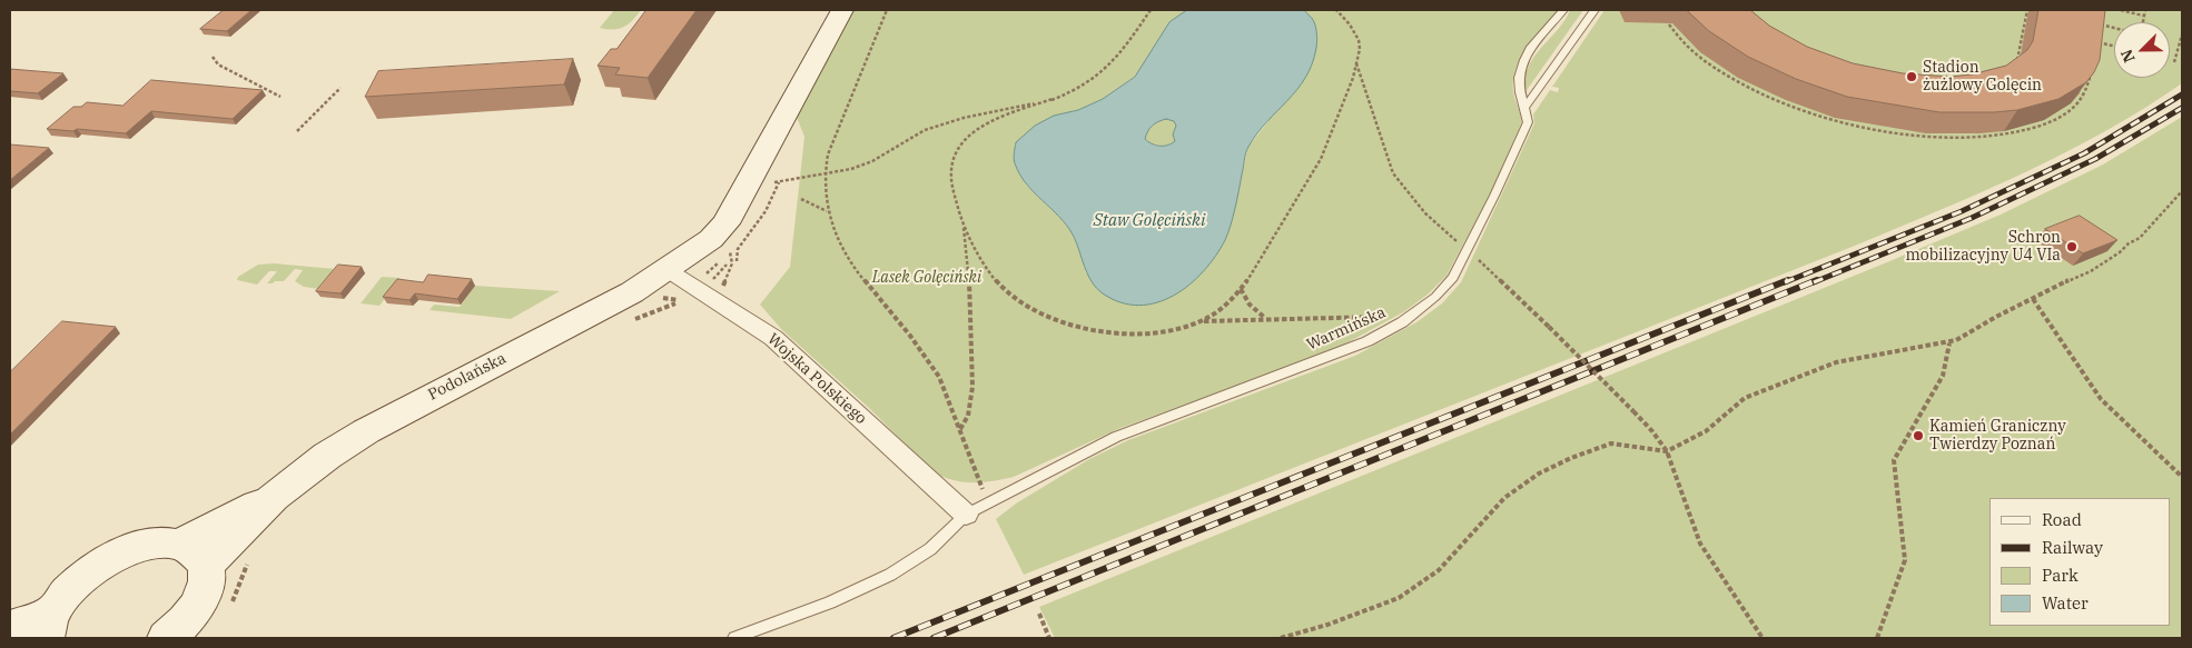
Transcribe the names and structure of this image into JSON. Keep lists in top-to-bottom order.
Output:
{
  "streets": {
    "street": ["Podolańska", "Wojska Polskiego"],
    "lane": ["Warmińska"]
  },
  "crossings": [
    ["Warmińska", "Wojska Polskiego"],
    ["Podolańska", "Wojska Polskiego"]
  ],
  "water": ["Staw Golęciński"],
  "parks": ["Lasek Golęciński"],
  "places": ["Stadion żużlowy Golęcin", "Schron mobilizacyjny U4 VIa", "Kamień Graniczny Twierdzy Poznań"],
  "legend": [
    "Road",
    "Railway",
    "Park",
    "Water"
  ],
  "north": "bottom left"
}
